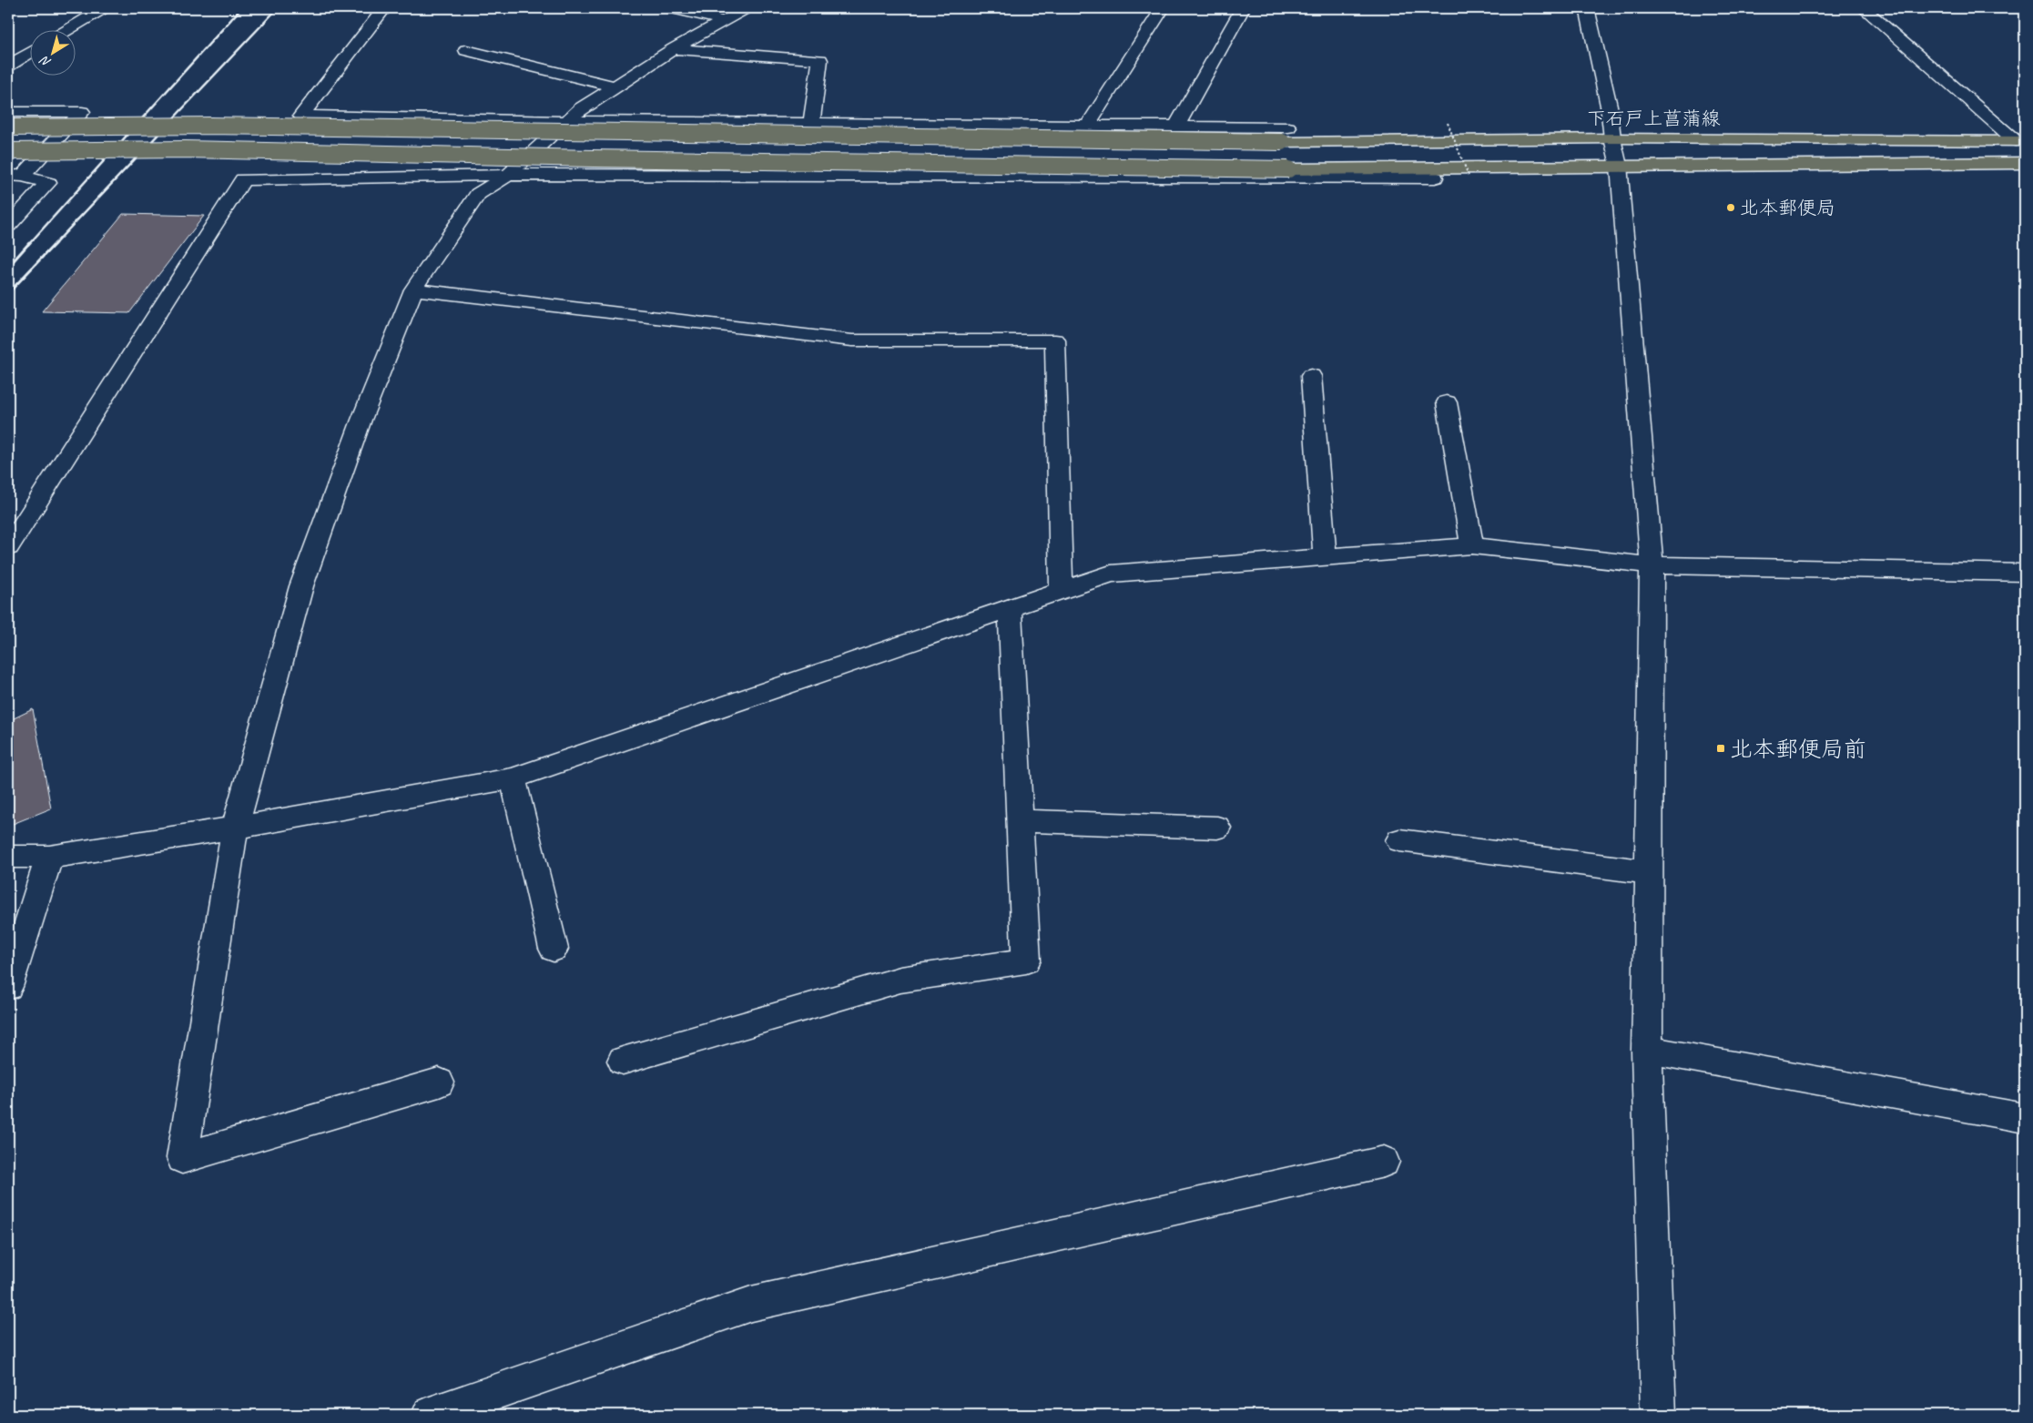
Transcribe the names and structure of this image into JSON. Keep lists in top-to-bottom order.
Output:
{
  "streets": {
    "main road": ["下石戸上菖蒲線"]
  },
  "places": {
    "other": ["北本郵便局"],
    "transit": ["北本郵便局前"]
  },
  "north": "bottom left"
}
